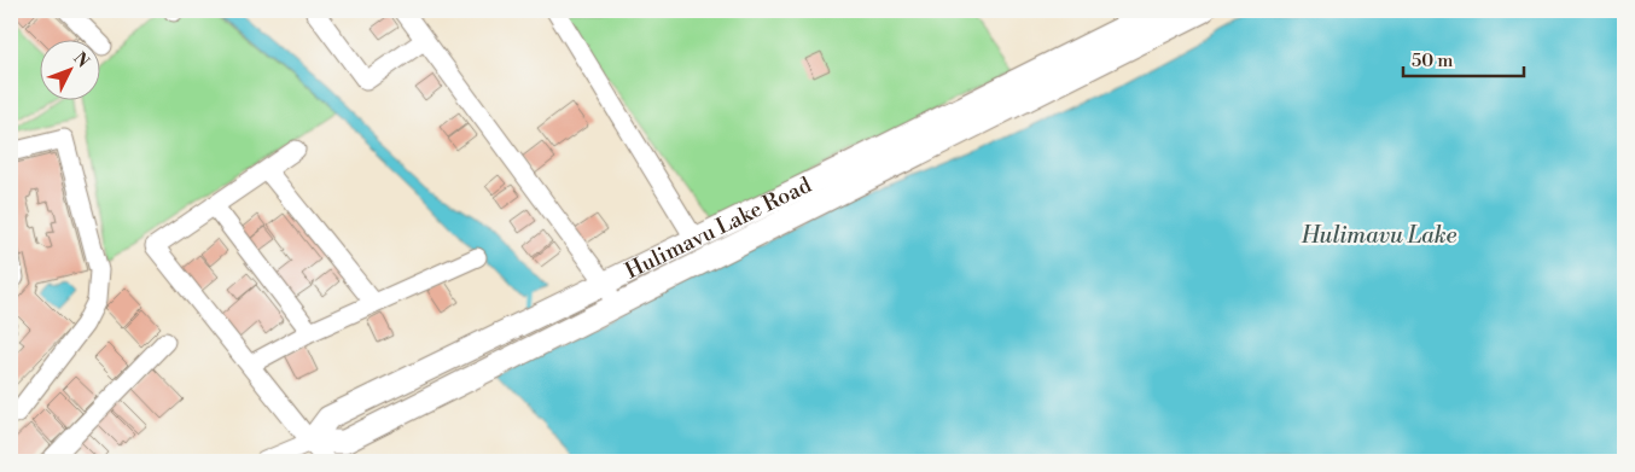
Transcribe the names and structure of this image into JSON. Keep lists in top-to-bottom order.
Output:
{
  "streets": {
    "main road": ["Hulimavu Lake Road"]
  },
  "water": ["Hulimavu Lake"],
  "scale_bar": "50 m",
  "north": "top right"
}
